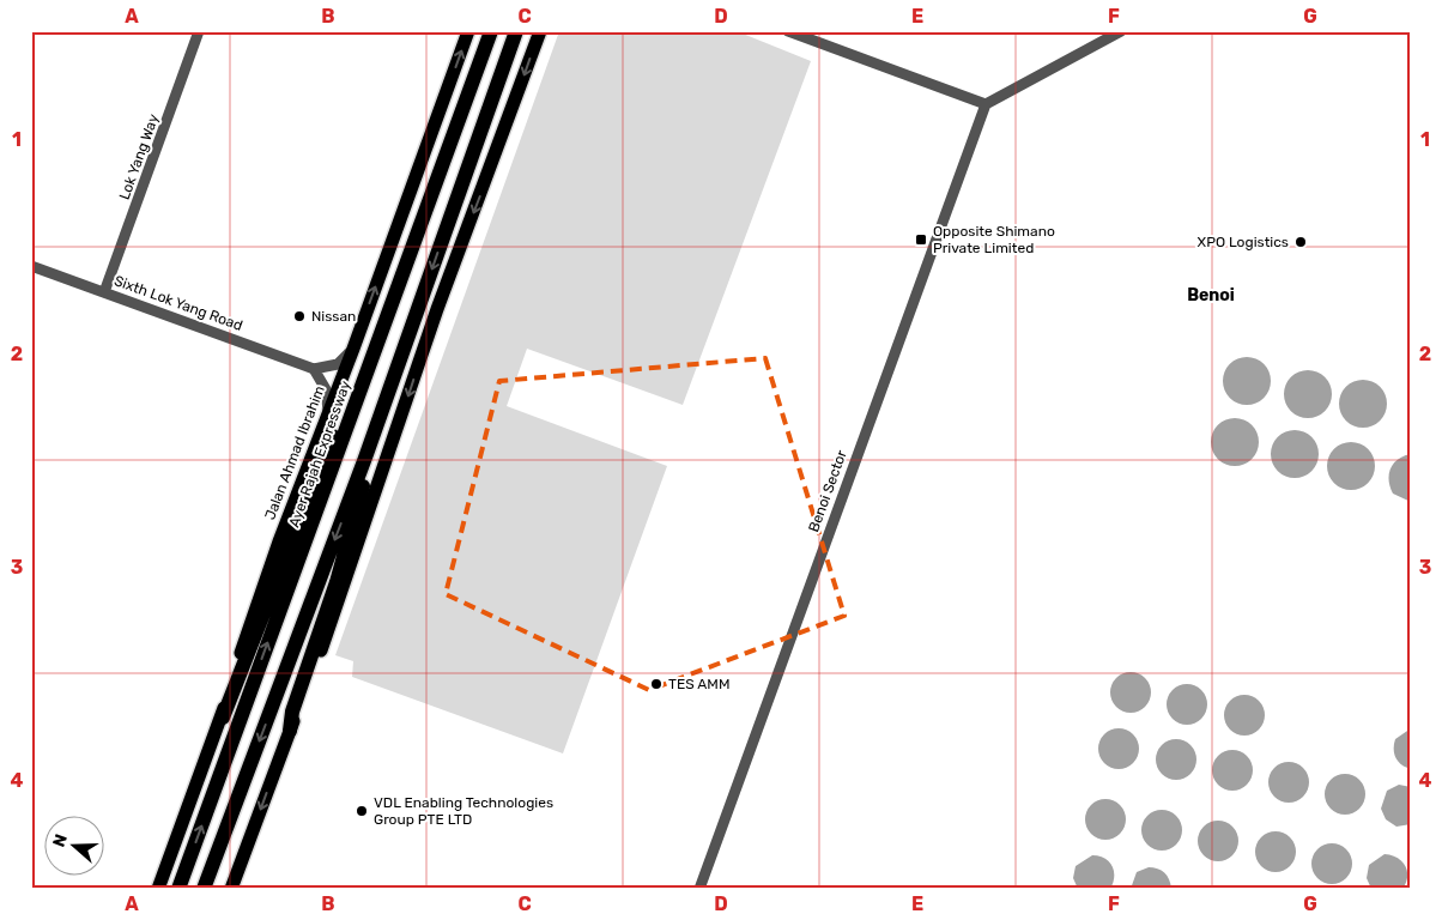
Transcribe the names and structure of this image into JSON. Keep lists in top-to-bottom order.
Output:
{
  "streets": {
    "highway": ["Ayer Rajah Expressway"],
    "main road": ["Jalan Ahmad Ibrahim"],
    "street": ["Lok Yang Way", "Sixth Lok Yang Road", "Benoi Sector"]
  },
  "crossings": [
    ["Lok Yang Way", "Sixth Lok Yang Road"]
  ],
  "districts": ["Benoi"],
  "places": {
    "transit": ["Opposite Shimano Private Limited"],
    "other": [
      "XPO Logistics",
      "Nissan",
      "TES AMM",
      "VDL Enabling Technologies Group PTE LTD"
    ]
  },
  "north": "left",
  "grid": {
    "columns": [
      "A",
      "B",
      "C",
      "D",
      "E",
      "F",
      "G"
    ],
    "rows": [
      "1",
      "2",
      "3",
      "4"
    ]
  }
}
